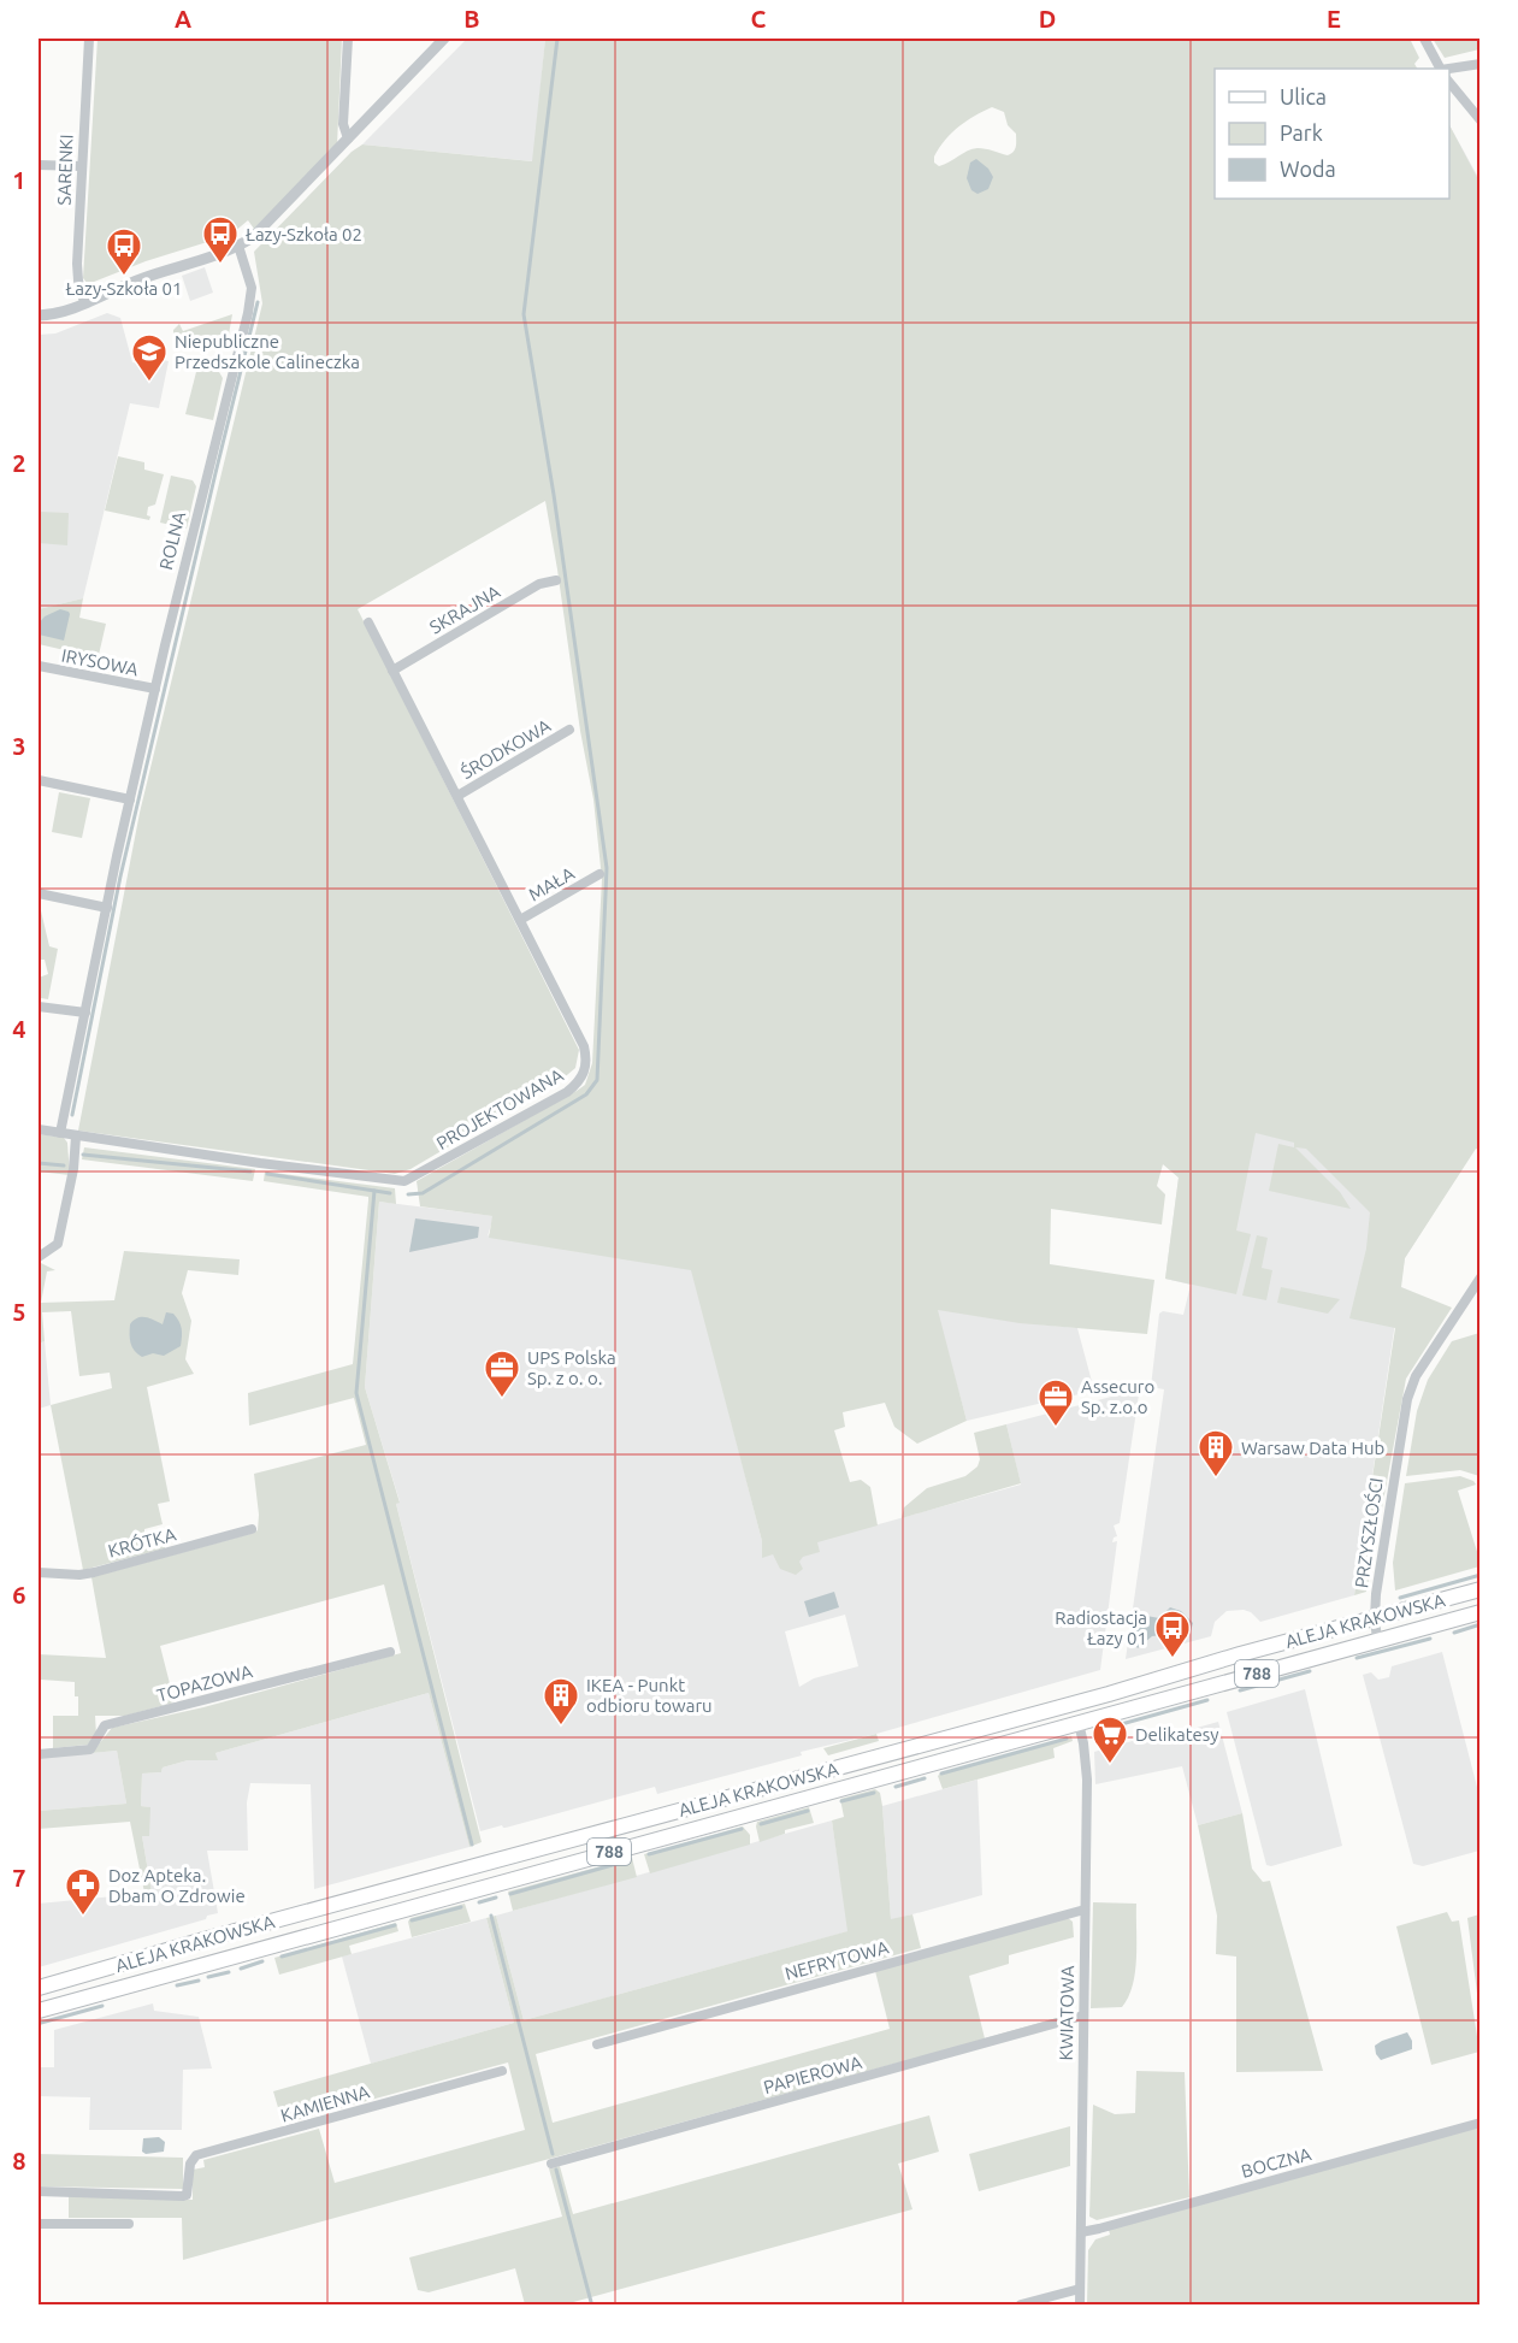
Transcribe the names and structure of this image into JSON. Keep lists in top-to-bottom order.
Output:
{
  "streets": {
    "main road": ["ALEJA KRAKOWSKA", "788"],
    "street": [
      "SARENKI",
      "ROLNA",
      "SKRAJNA",
      "IRYSOWA",
      "ŚRODKOWA",
      "MAŁA",
      "PROJEKTOWANA",
      "PRZYSZŁOŚCI",
      "KRÓTKA",
      "TOPAZOWA",
      "NEFRYTOWA",
      "KWIATOWA",
      "PAPIEROWA",
      "KAMIENNA",
      "BOCZNA"
    ]
  },
  "crossings": [
    ["ROLNA", "IRYSOWA"],
    ["ROLNA", "PROJEKTOWANA"],
    ["SKRAJNA", "PROJEKTOWANA"],
    ["ŚRODKOWA", "PROJEKTOWANA"],
    ["MAŁA", "PROJEKTOWANA"],
    ["PRZYSZŁOŚCI", "ALEJA KRAKOWSKA"],
    ["ALEJA KRAKOWSKA", "KWIATOWA"],
    ["NEFRYTOWA", "KWIATOWA"],
    ["KWIATOWA", "PAPIEROWA"],
    ["KWIATOWA", "BOCZNA"]
  ],
  "places": {
    "bus stop": ["Łazy-Szkoła 02", "Łazy-Szkoła 01", "Radiostacja Łazy 01"],
    "school or university": ["Niepubliczne Przedszkole Calineczka"],
    "office": ["UPS Polska Sp. z o. o.", "Assecuro Sp. z.o.o"],
    "building": ["Warsaw Data Hub", "IKEA - Punkt odbioru towaru"],
    "supermarket": ["Delikatesy"],
    "pharmacy": ["Doz Apteka. Dbam O Zdrowie"]
  },
  "legend": ["Ulica", "Park", "Woda"],
  "grid": {
    "columns": [
      "A",
      "B",
      "C",
      "D",
      "E"
    ],
    "rows": [
      "1",
      "2",
      "3",
      "4",
      "5",
      "6",
      "7",
      "8"
    ]
  }
}
